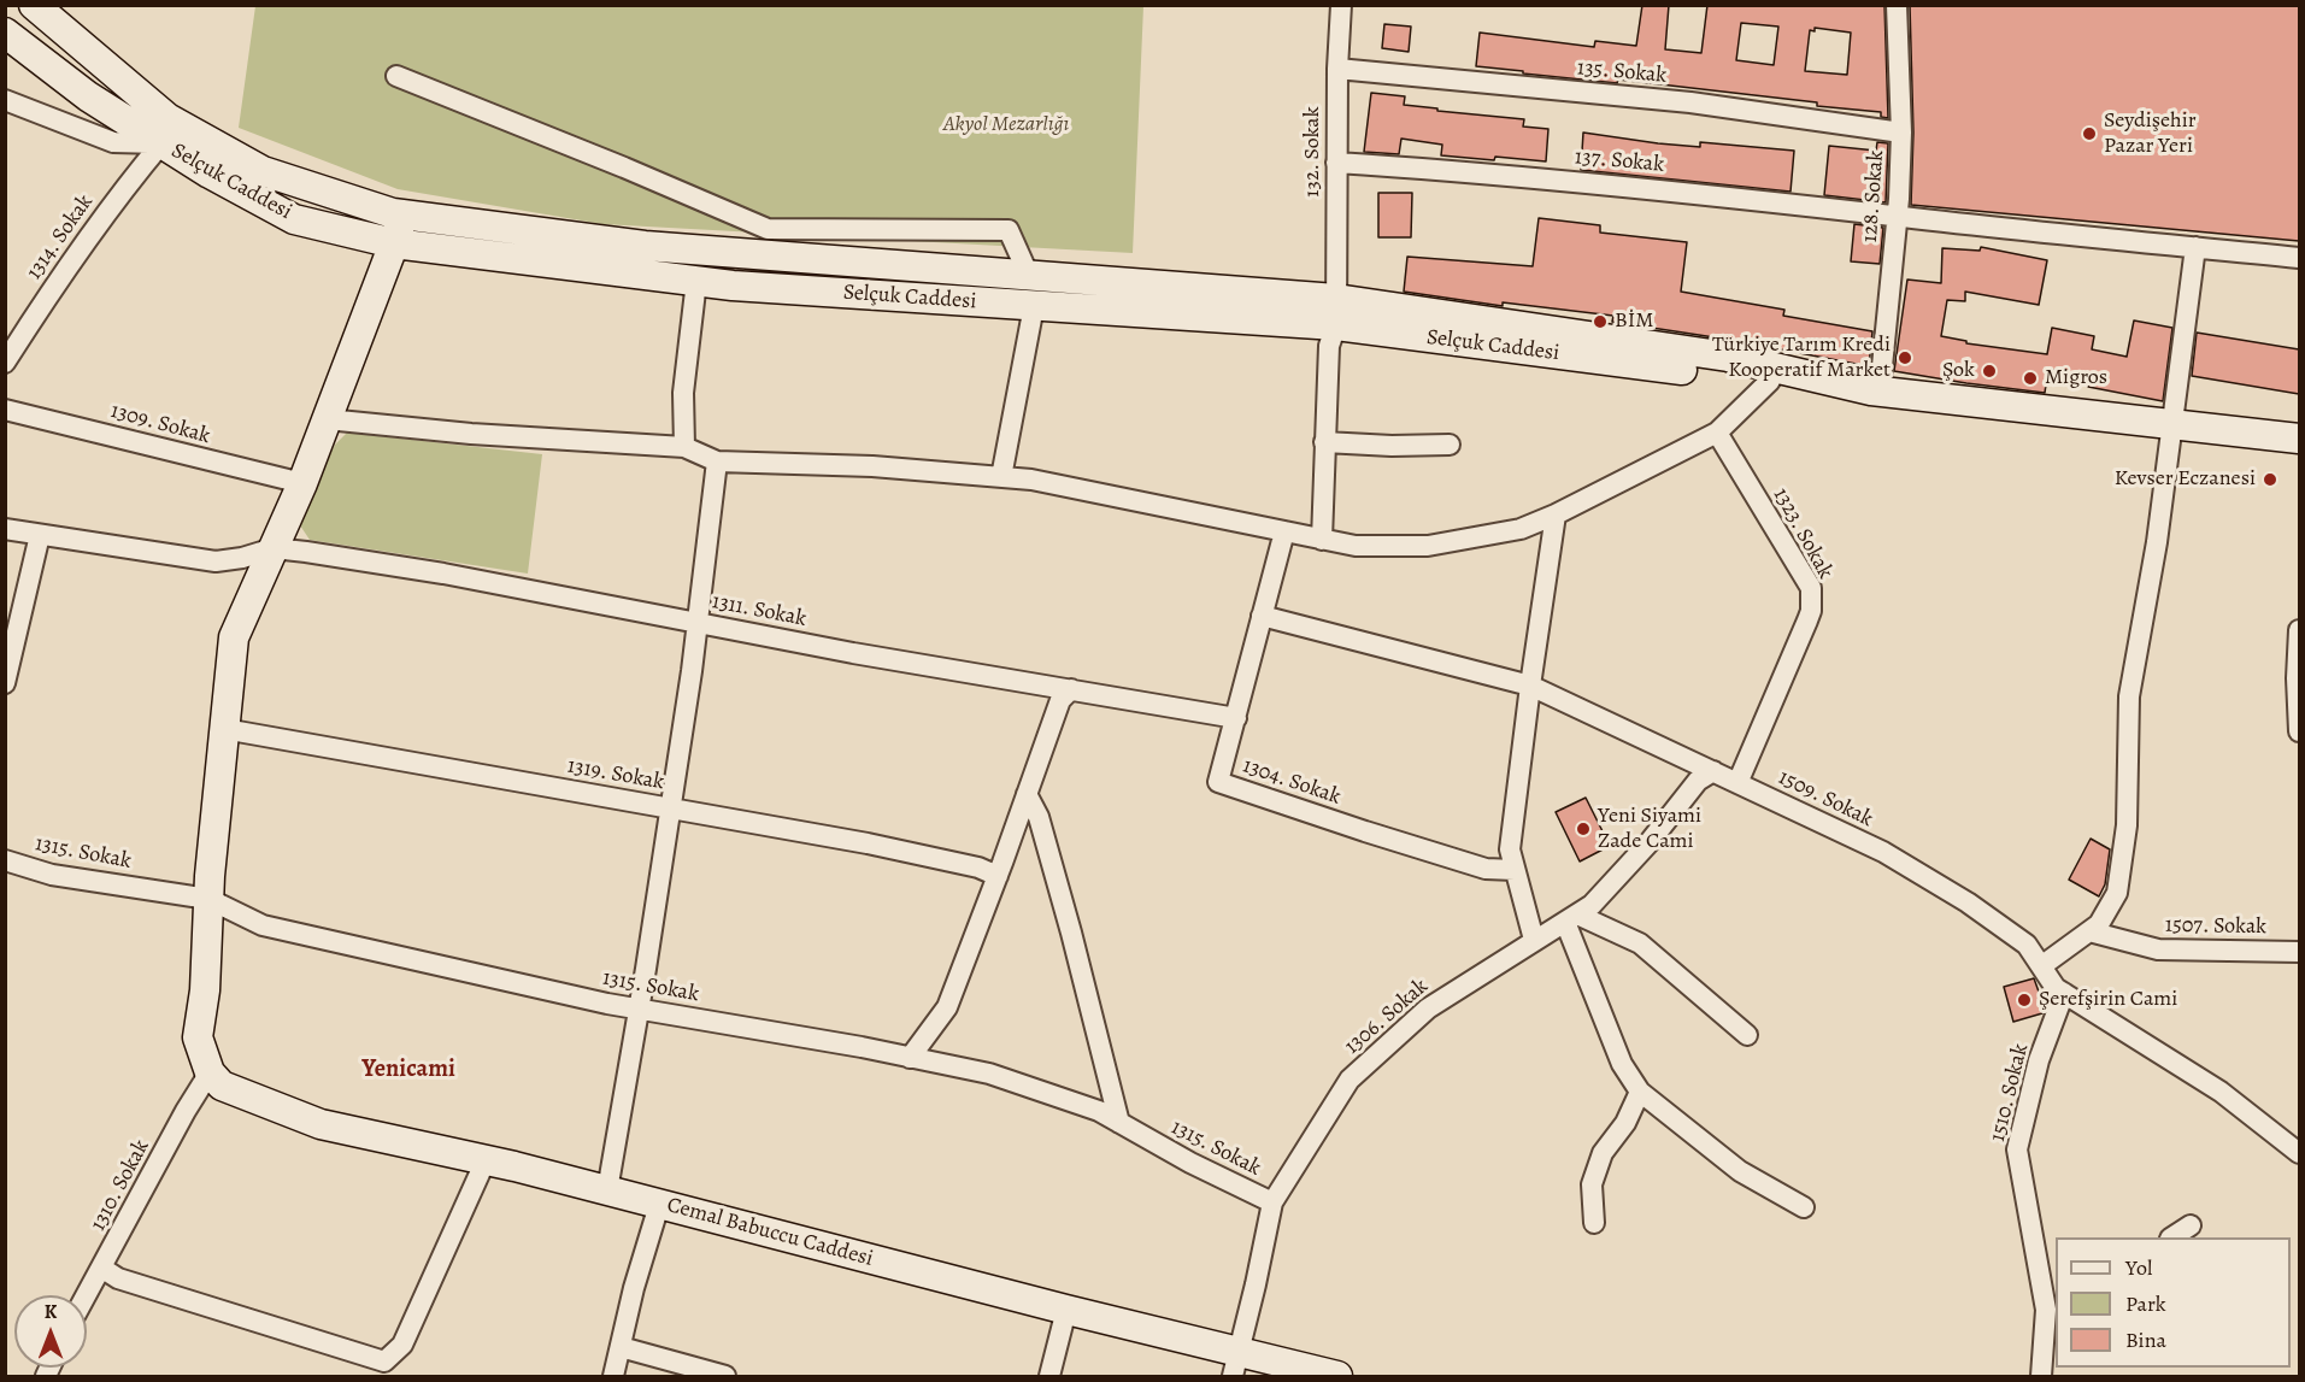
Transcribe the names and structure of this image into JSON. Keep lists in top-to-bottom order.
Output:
{
  "streets": {
    "main road": ["Selçuk Caddesi", "Cemal Babuccu Caddesi"],
    "street": [
      "135. Sokak",
      "132. Sokak",
      "137. Sokak",
      "128. Sokak",
      "1314. Sokak",
      "1309. Sokak",
      "1323. Sokak",
      "1311. Sokak",
      "1319. Sokak",
      "1304. Sokak",
      "1509. Sokak",
      "1315. Sokak",
      "1507. Sokak",
      "1306. Sokak",
      "1510. Sokak",
      "1310. Sokak"
    ]
  },
  "crossings": [
    ["135. Sokak", "132. Sokak"],
    ["135. Sokak", "128. Sokak"],
    ["132. Sokak", "137. Sokak"],
    ["132. Sokak", "Selçuk Caddesi"],
    ["137. Sokak", "128. Sokak"],
    ["Selçuk Caddesi", "128. Sokak"],
    ["Selçuk Caddesi", "1314. Sokak"],
    ["1323. Sokak", "1509. Sokak"],
    ["1311. Sokak", "1304. Sokak"],
    ["1304. Sokak", "1509. Sokak"],
    ["1509. Sokak", "1306. Sokak"],
    ["1509. Sokak", "1510. Sokak"],
    ["1315. Sokak", "1306. Sokak"],
    ["1306. Sokak", "Cemal Babuccu Caddesi"],
    ["1310. Sokak", "Cemal Babuccu Caddesi"]
  ],
  "districts": ["Yenicami"],
  "parks": ["Akyol Mezarlığı"],
  "places": [
    "Seydişehir Pazar Yeri",
    "BİM",
    "Türkiye Tarım Kredi Kooperatif Market",
    "Şok",
    "Migros",
    "Kevser Eczanesi",
    "Yeni Siyami Zade Cami",
    "Şerefşirin Cami"
  ],
  "legend": ["Yol", "Park", "Bina"],
  "north": "top"
}
